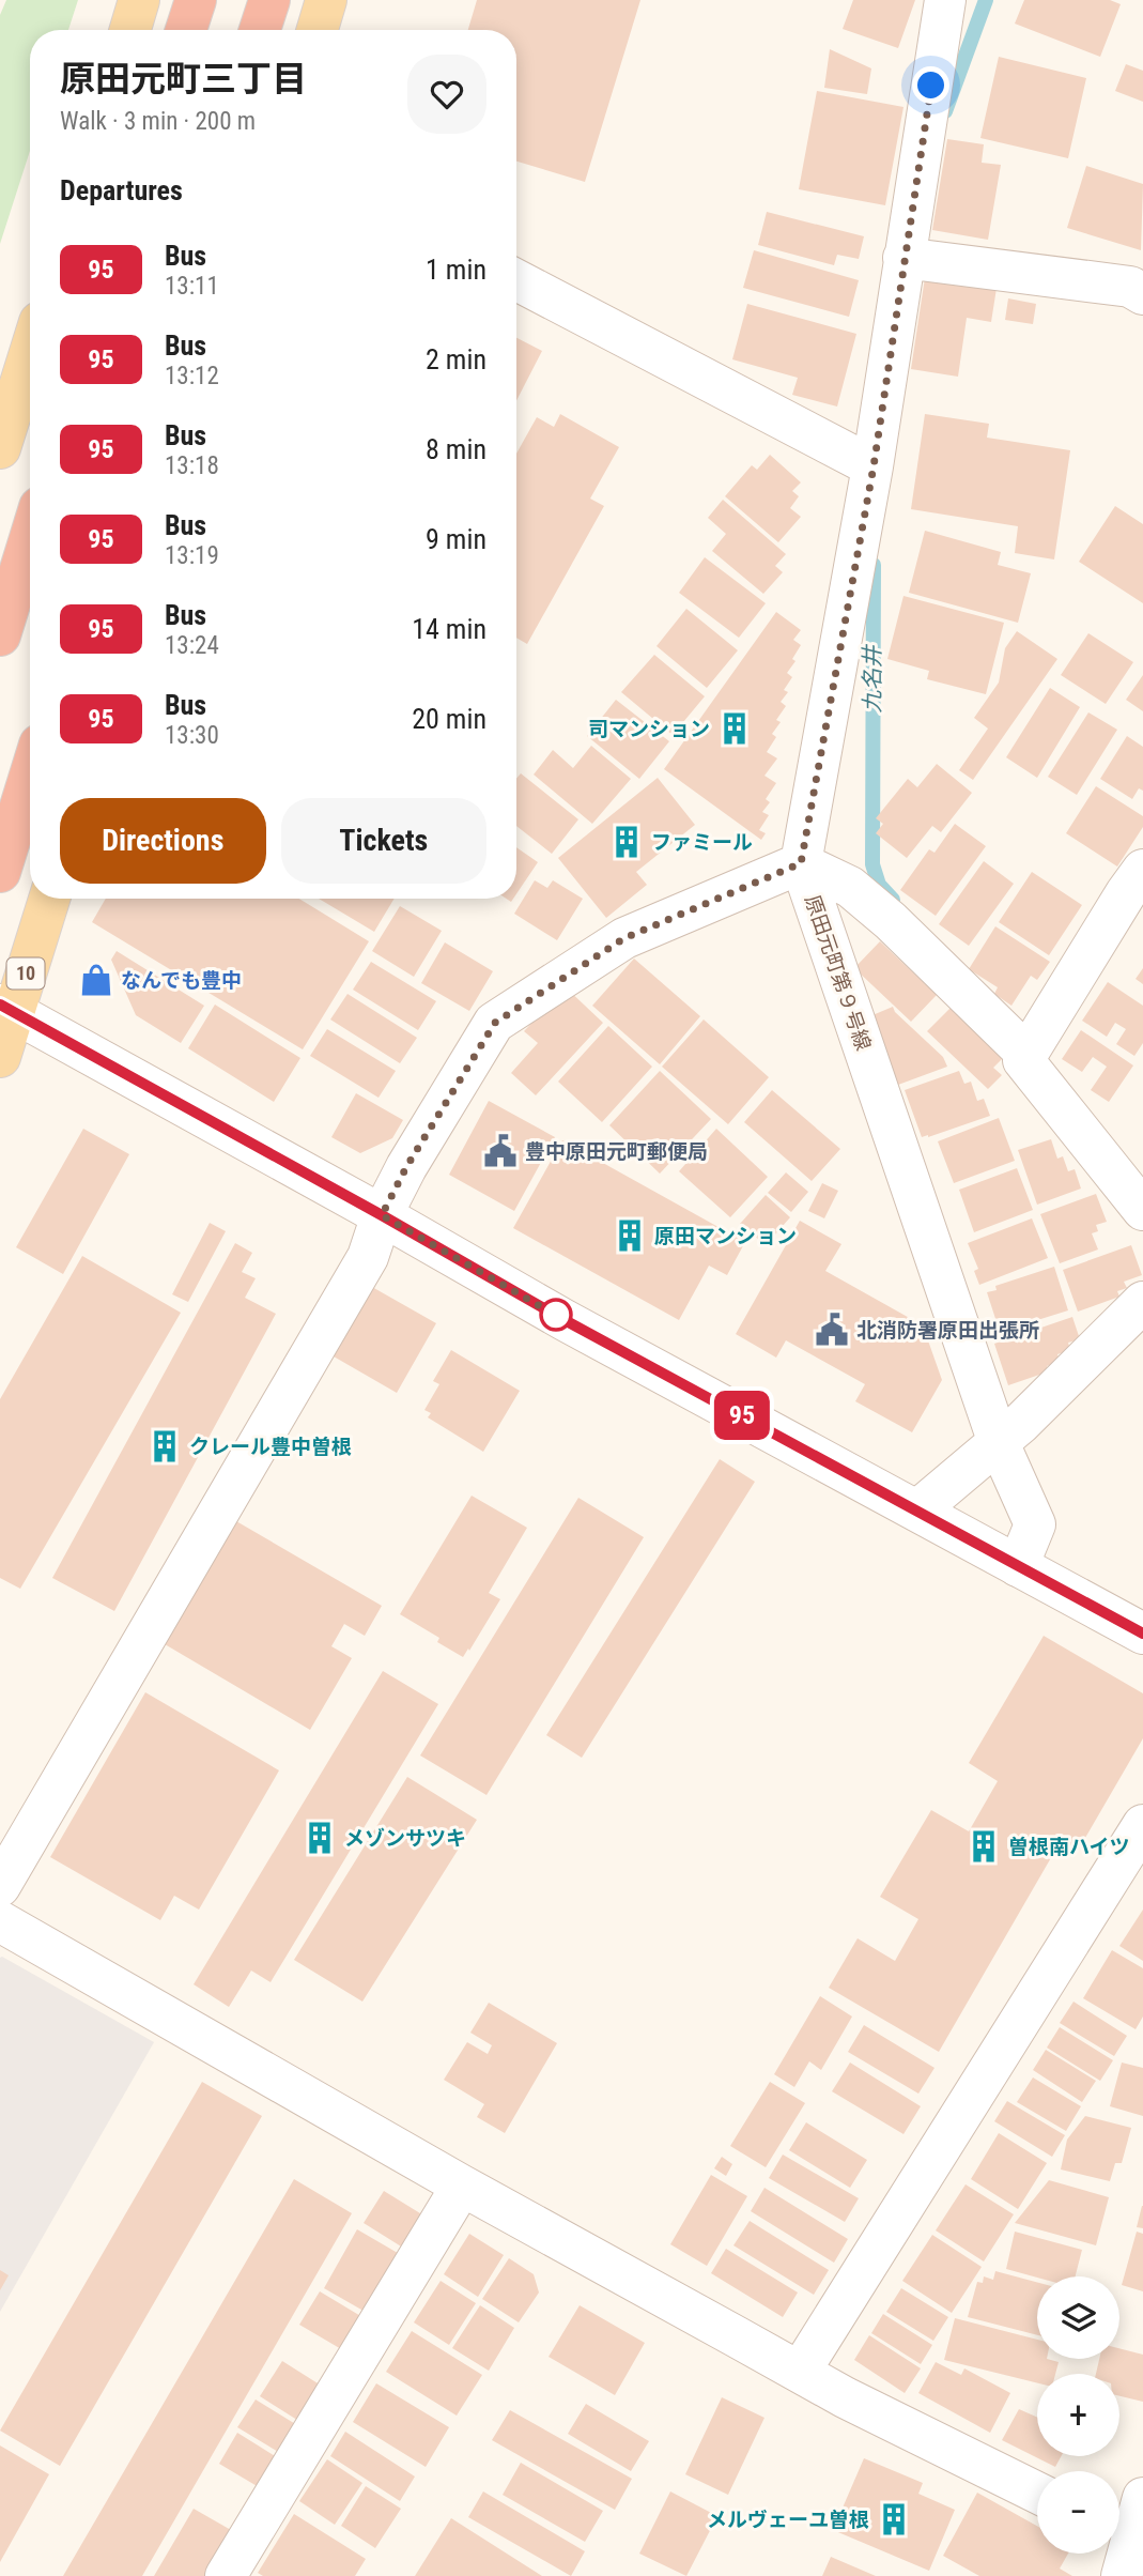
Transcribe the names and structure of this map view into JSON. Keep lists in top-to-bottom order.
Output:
{
  "streets": {
    "main road": ["10"],
    "street": ["原田元町第９号線"]
  },
  "water": ["九名井"],
  "places": {
    "building": [
      "司マンション",
      "ファミール",
      "原田マンション",
      "クレール豊中曽根",
      "メゾンサツキ",
      "曽根南ハイツ",
      "メルヴェーユ曽根"
    ],
    "shop": ["なんでも豊中"],
    "public building": ["豊中原田元町郵便局", "北消防署原田出張所"]
  },
  "lines": ["bus line 95"],
  "page": {
    "on_map": "95",
    "heading": [
      ["原田元町三丁目", "Walk · 3 min · 200 m"],
      "Departures"
    ],
    "list": [
      {
        "mark": "95",
        "name": "Bus",
        "note": "13:11",
        "value": "1 min"
      },
      {
        "mark": "95",
        "name": "Bus",
        "note": "13:12",
        "value": "2 min"
      },
      {
        "mark": "95",
        "name": "Bus",
        "note": "13:18",
        "value": "8 min"
      },
      {
        "mark": "95",
        "name": "Bus",
        "note": "13:19",
        "value": "9 min"
      },
      {
        "mark": "95",
        "name": "Bus",
        "note": "13:24",
        "value": "14 min"
      },
      {
        "mark": "95",
        "name": "Bus",
        "note": "13:30",
        "value": "20 min"
      }
    ],
    "buttons": ["Directions", "Tickets"],
    "map_buttons": ["+", "−"]
  }
}
